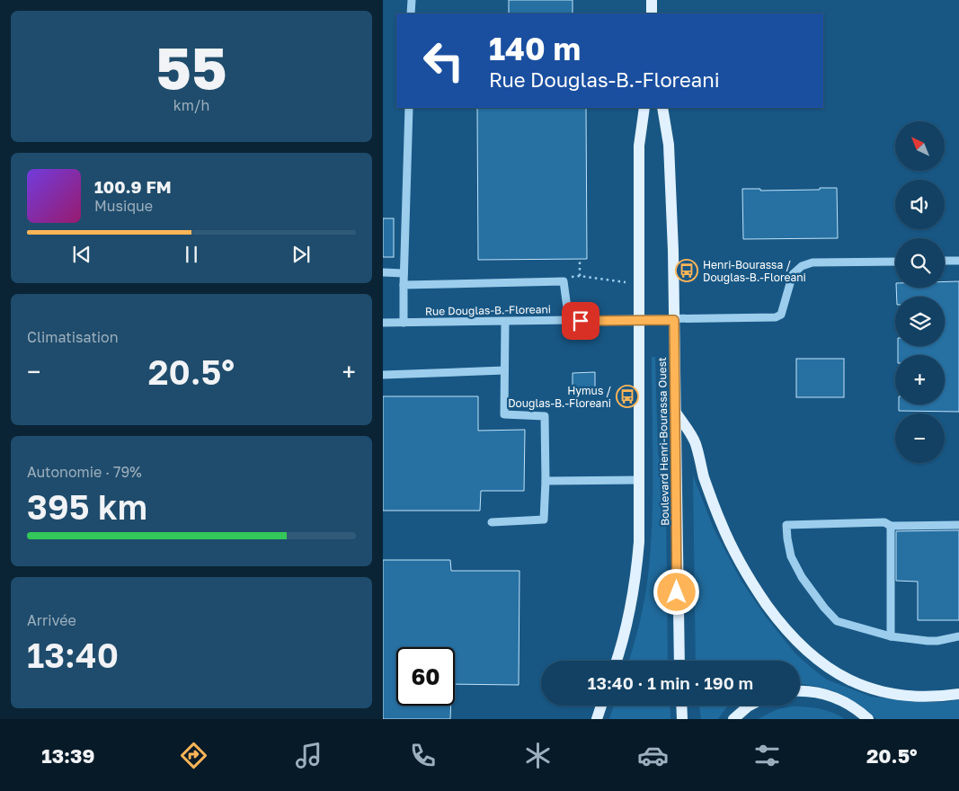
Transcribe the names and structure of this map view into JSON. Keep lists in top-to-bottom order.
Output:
{
  "streets": {
    "main road": ["Boulevard Henri-Bourassa Ouest"],
    "street": ["Rue Douglas-B.-Floreani"]
  },
  "crossings": [
    ["Rue Douglas-B.-Floreani", "Boulevard Henri-Bourassa Ouest"]
  ],
  "places": {
    "bus stop": ["Henri-Bourassa / Douglas-B.-Floreani", "Hymus / Douglas-B.-Floreani"]
  },
  "north": "top left",
  "page": {
    "tile": [
      ["55", "km/h"],
      "Climatisation",
      ["Autonomie · 79%", "395 km"],
      ["Arrivée", "13:40"]
    ],
    "turn": ["140 m", "Rue Douglas-B.-Floreani"],
    "map_buttons": ["+", "−"],
    "song": ["100.9 FM", "Musique"],
    "heat": ["−", "20.5°", "+"],
    "limit": "60",
    "trip": "13:40 · 1 min · 190 m",
    "tabs": ["13:39", "20.5°"]
  }
}
